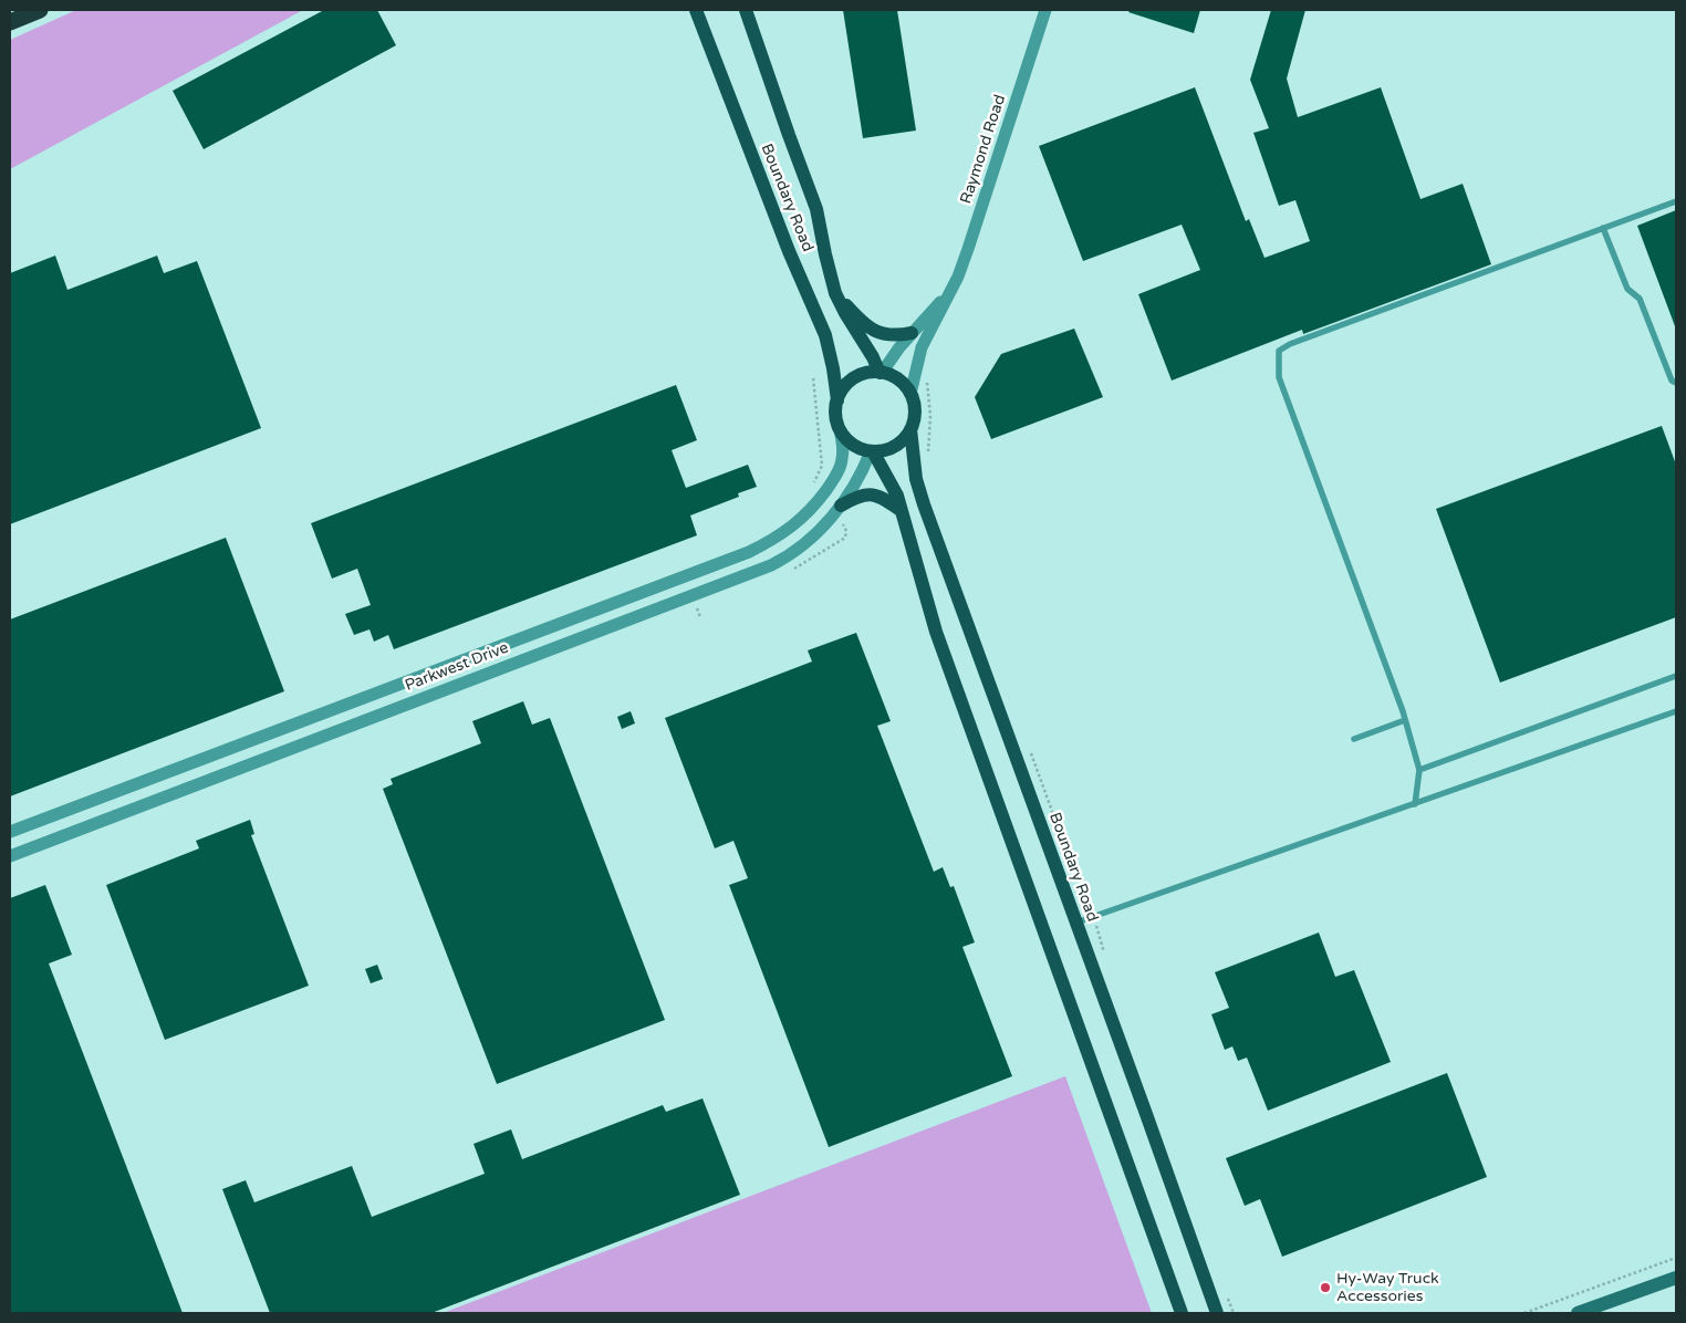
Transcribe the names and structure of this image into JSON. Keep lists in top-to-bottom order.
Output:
{
  "streets": {
    "main road": ["Boundary Road"],
    "street": ["Raymond Road", "Parkwest Drive"]
  },
  "crossings": [
    ["Raymond Road", "Boundary Road"],
    ["Raymond Road", "Parkwest Drive"],
    ["Boundary Road", "Parkwest Drive"]
  ],
  "places": ["Hy-Way Truck Accessories"]
}
